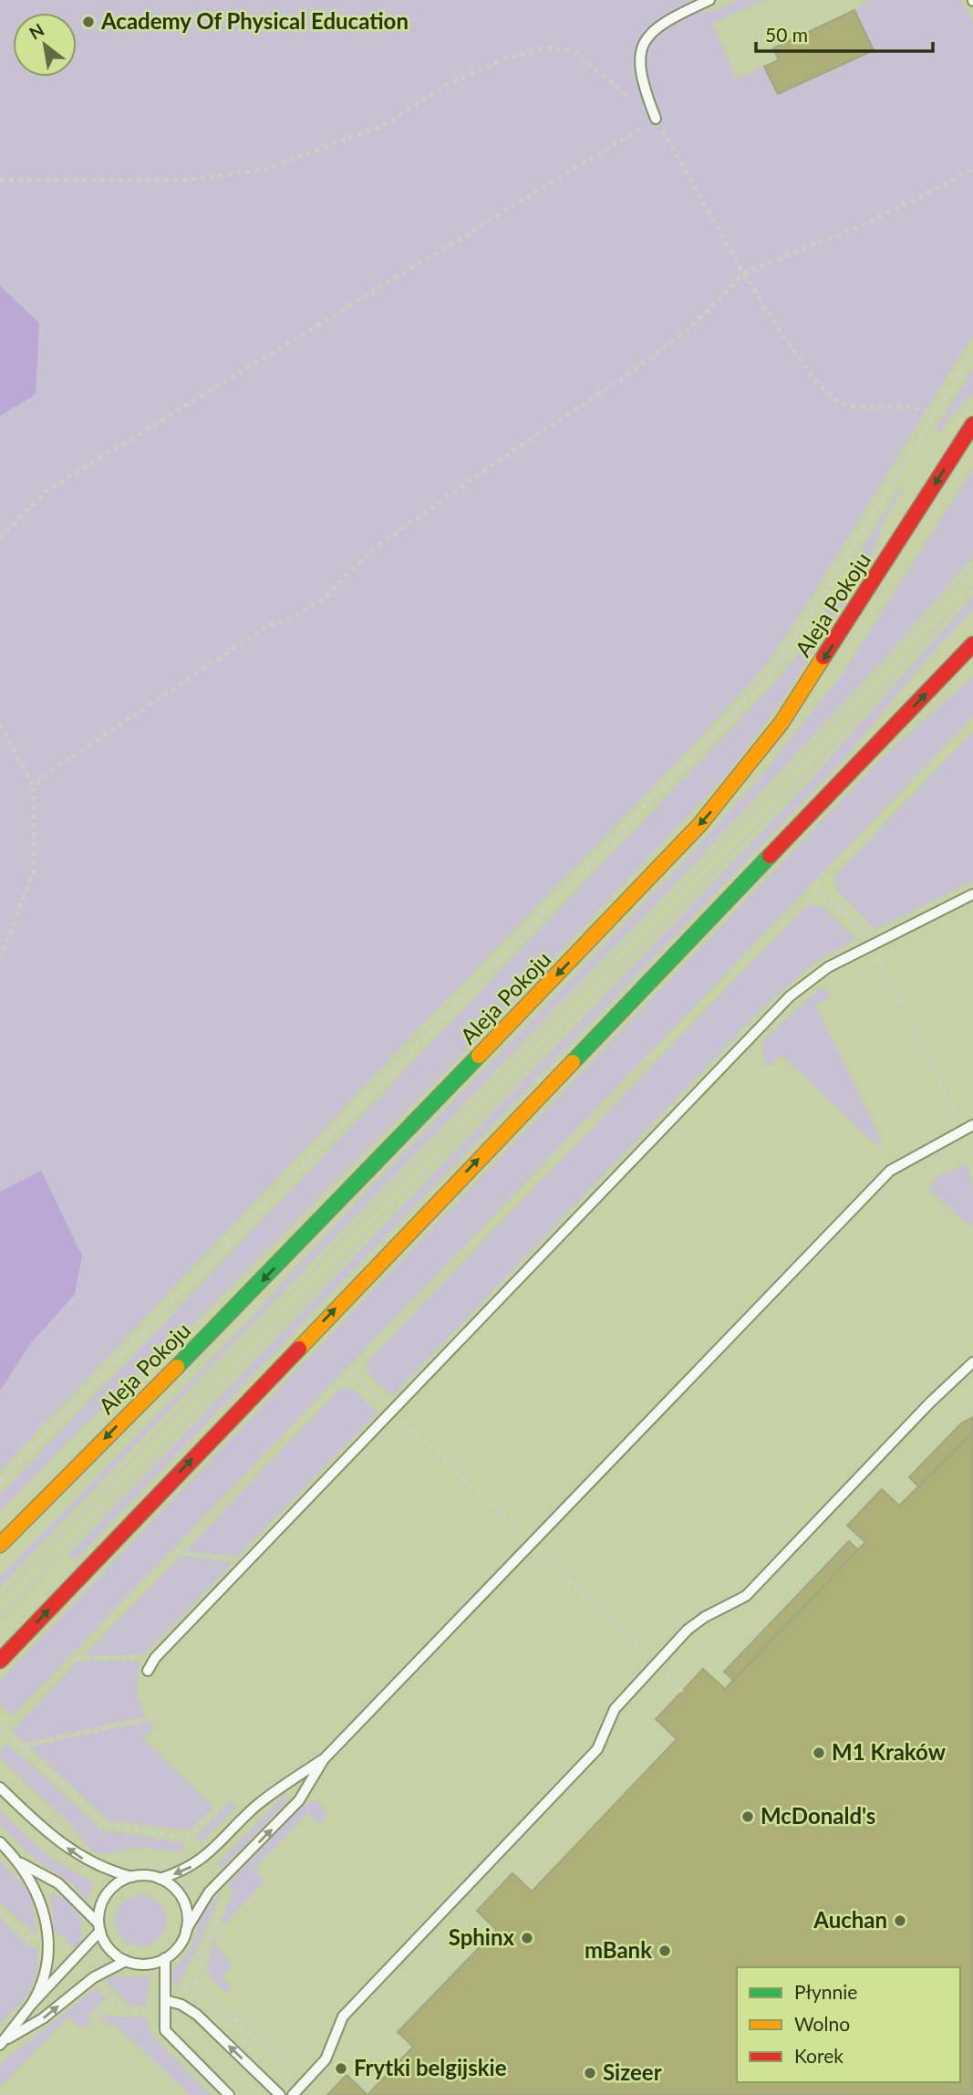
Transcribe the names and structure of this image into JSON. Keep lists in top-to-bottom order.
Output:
{
  "streets": {
    "main road": ["Aleja Pokoju"]
  },
  "places": [
    "Academy Of Physical Education",
    "M1 Kraków",
    "McDonald's",
    "Auchan",
    "Sphinx",
    "mBank",
    "Frytki belgijskie",
    "Sizeer"
  ],
  "legend": ["Płynnie", "Wolno", "Korek"],
  "scale_bar": "50 m",
  "north": "top left"
}
